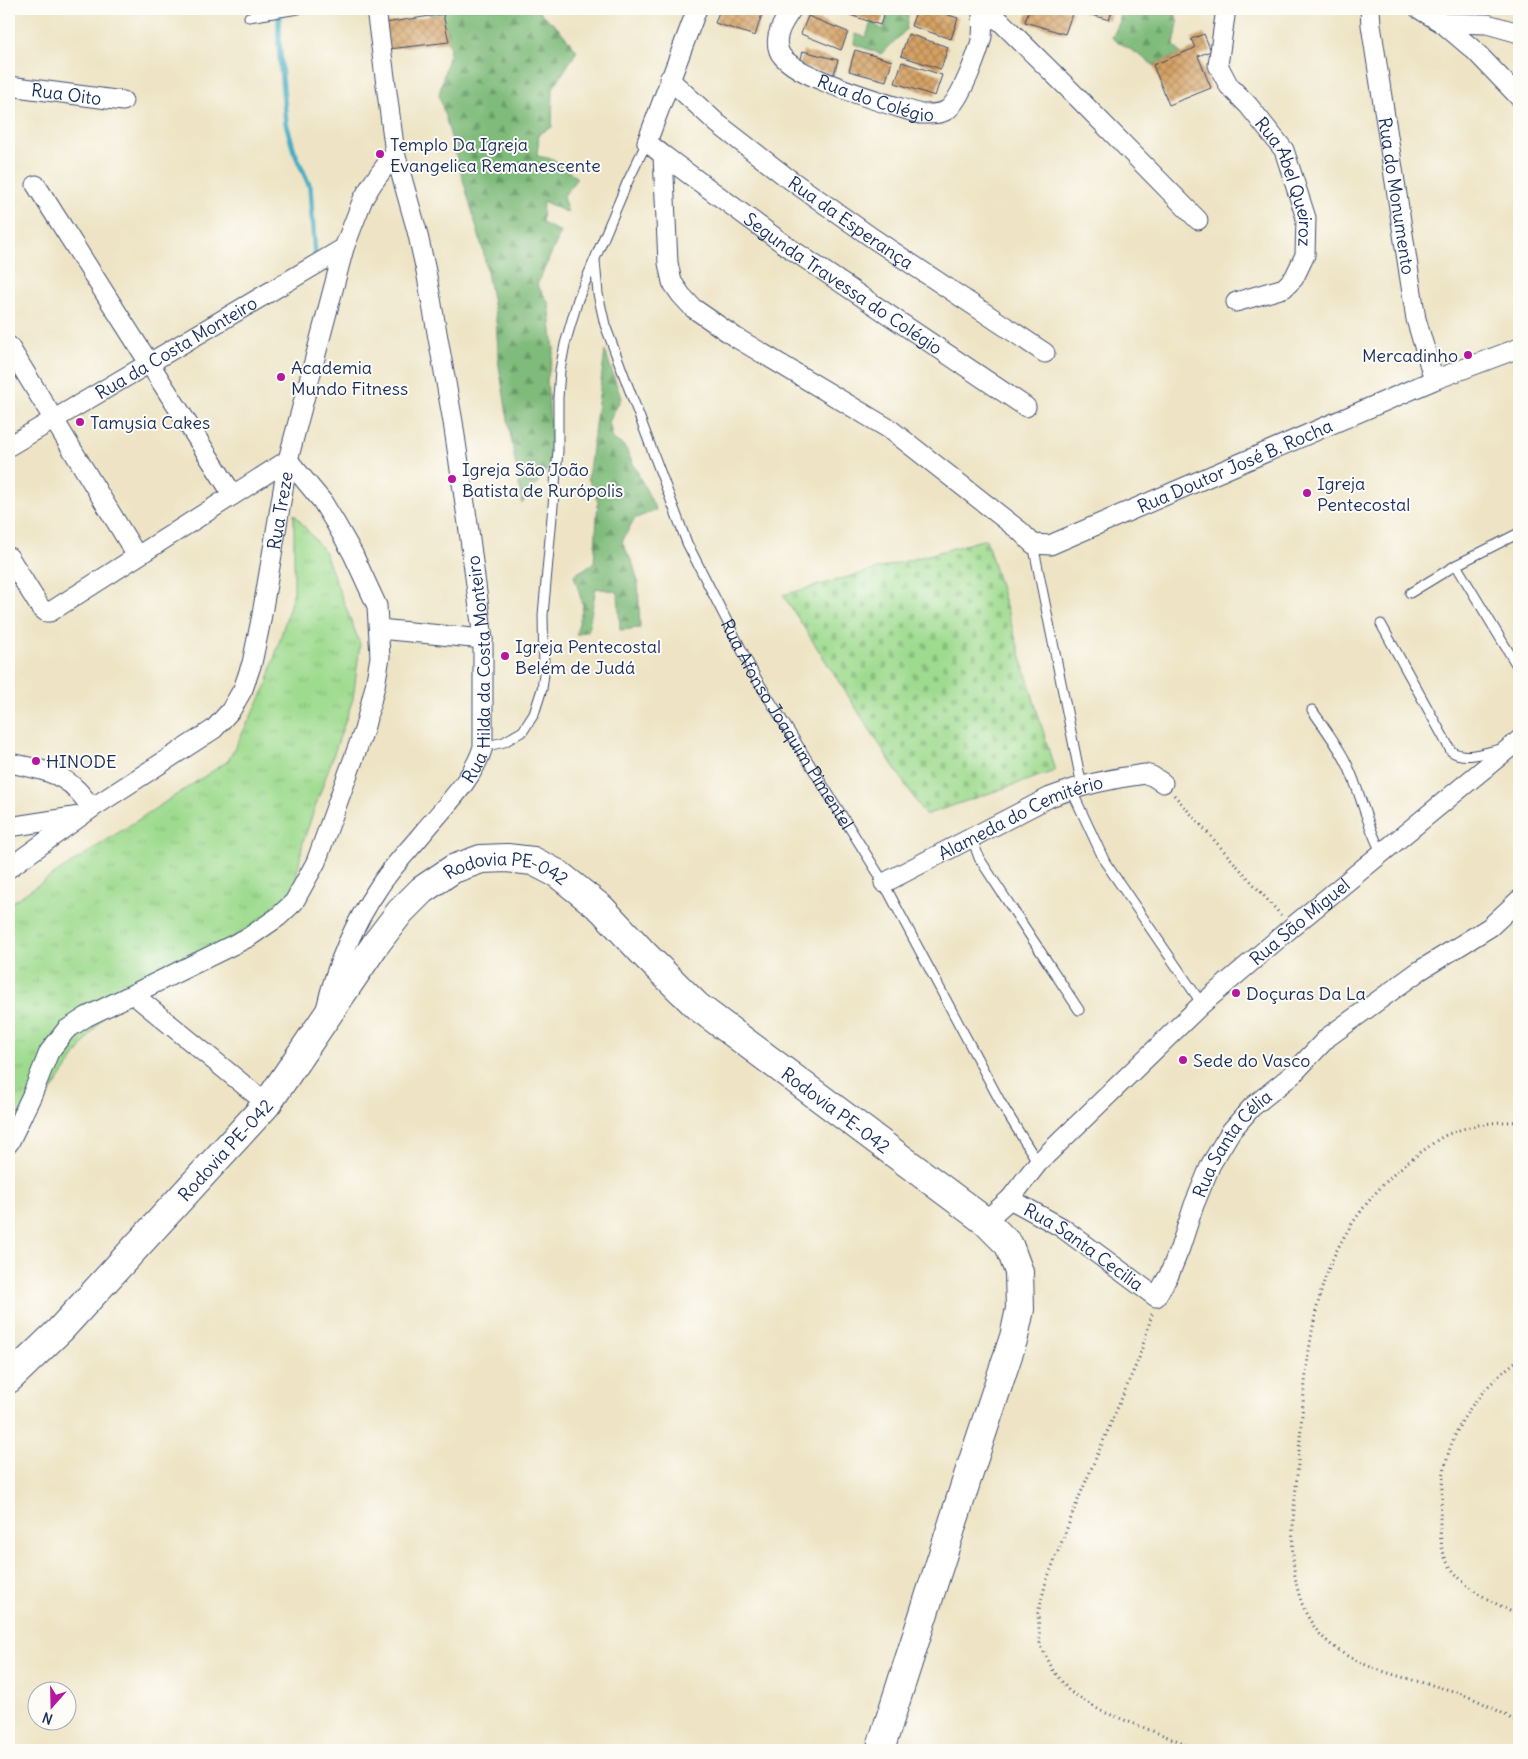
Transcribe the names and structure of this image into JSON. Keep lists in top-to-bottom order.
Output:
{
  "streets": {
    "main road": ["Rodovia PE-042"],
    "street": [
      "Rua Oito",
      "Rua do Colégio",
      "Rua Abel Queiroz",
      "Rua do Monumento",
      "Rua da Esperança",
      "Segunda Travessa do Colégio",
      "Rua da Costa Monteiro",
      "Rua Doutor José B. Rocha",
      "Rua Treze",
      "Rua Hilda da Costa Monteiro",
      "Alameda do Cemitério",
      "Rua São Miguel",
      "Rua Santa Célia",
      "Rua Santa Cecilia"
    ],
    "lane": ["Rua Afonso Joaquim Pimentel"]
  },
  "crossings": [
    ["Rua do Monumento", "Rua Doutor José B. Rocha"],
    ["Rua da Costa Monteiro", "Rua Treze"],
    ["Rua Treze", "Rua Hilda da Costa Monteiro"],
    ["Rua Hilda da Costa Monteiro", "Rodovia PE-042"],
    ["Rua Afonso Joaquim Pimentel", "Alameda do Cemitério"],
    ["Rua Afonso Joaquim Pimentel", "Rua São Miguel"],
    ["Rodovia PE-042", "Rua São Miguel"],
    ["Rua São Miguel", "Rua Santa Cecilia"],
    ["Rua Santa Célia", "Rua Santa Cecilia"]
  ],
  "places": [
    "Templo Da Igreja Evangelica Remanescente",
    "Mercadinho",
    "Academia Mundo Fitness",
    "Tamysia Cakes",
    "Igreja São João Batista de Rurópolis",
    "Igreja Pentecostal",
    "Igreja Pentecostal Belém de Judá",
    "HINODE",
    "Doçuras Da La",
    "Sede do Vasco"
  ],
  "north": "bottom"
}
